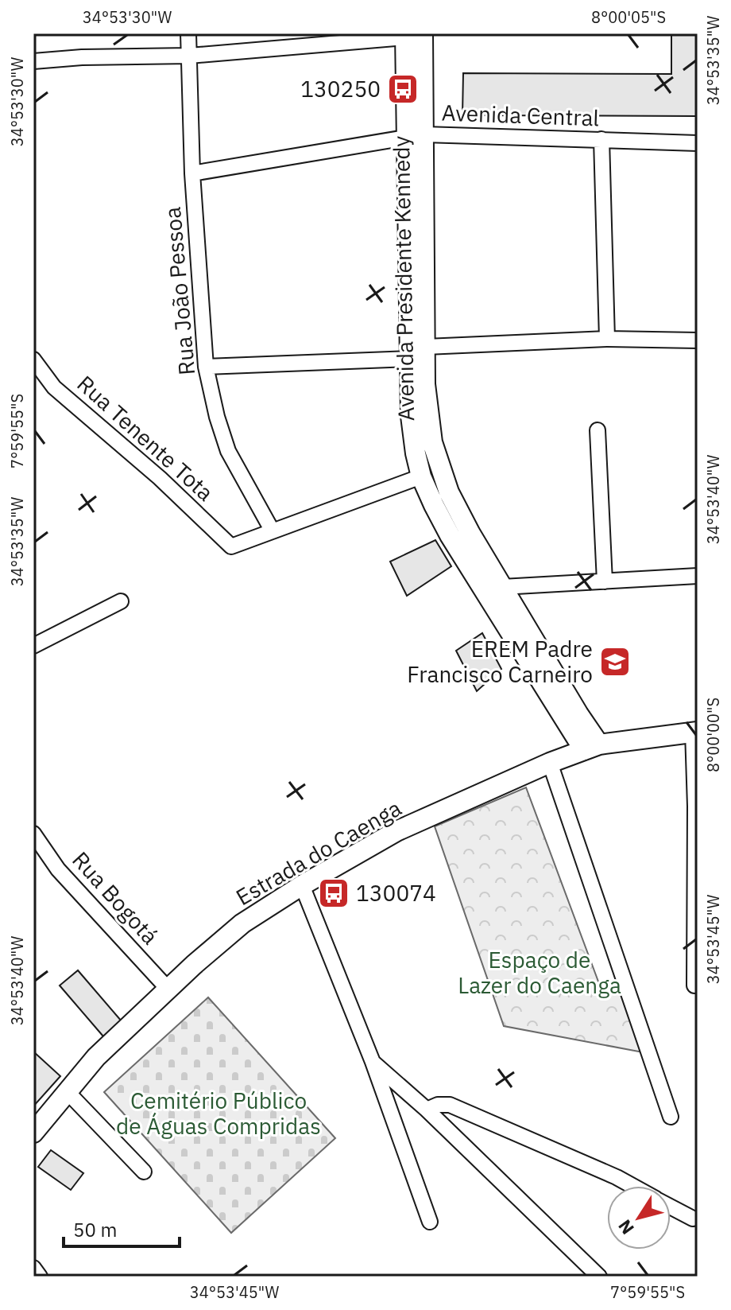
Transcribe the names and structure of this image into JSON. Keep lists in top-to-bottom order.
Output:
{
  "streets": {
    "main road": ["Avenida Presidente Kennedy", "Estrada do Caenga"],
    "street": [
      "Avenida Central",
      "Rua João Pessoa",
      "Rua Tenente Tota",
      "Rua Bogotá"
    ]
  },
  "crossings": [
    ["Avenida Central", "Avenida Presidente Kennedy"],
    ["Avenida Central", "Rua João Pessoa"],
    ["Avenida Presidente Kennedy", "Estrada do Caenga"],
    ["Rua João Pessoa", "Rua Tenente Tota"],
    ["Estrada do Caenga", "Rua Bogotá"]
  ],
  "parks": ["Espaço de Lazer do Caenga", "Cemitério Público de Águas Compridas"],
  "places": {
    "bus stop": ["130250", "130074"],
    "school or university": ["EREM Padre Francisco Carneiro"]
  },
  "scale_bar": "50 m",
  "north": "bottom left",
  "coordinates": [
    "34°53'30\"W",
    "8°00'05\"S",
    "34°53'35\"W",
    "7°59'55\"S",
    "34°53'40\"W",
    "8°00'00\"S",
    "34°53'45\"W"
  ]
}
